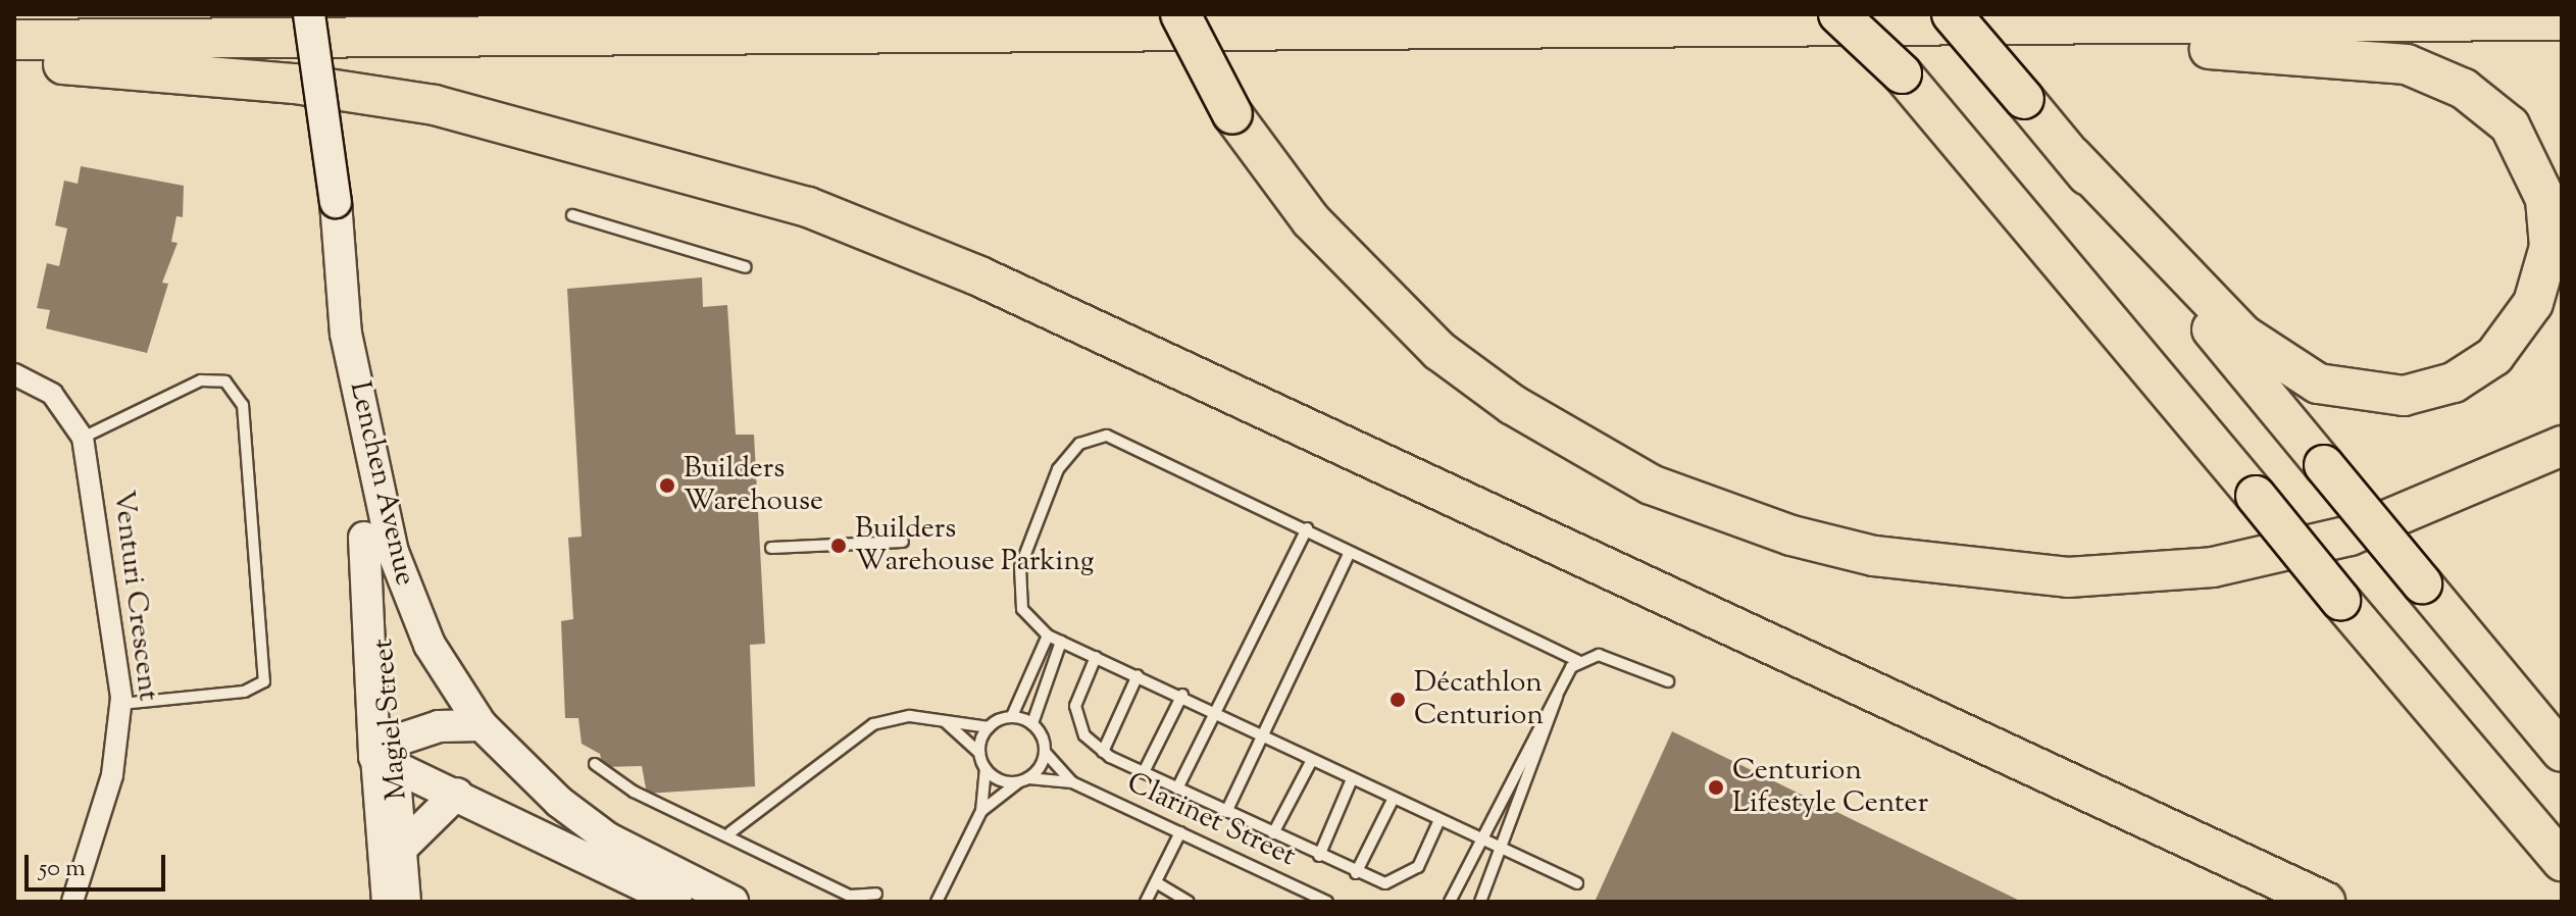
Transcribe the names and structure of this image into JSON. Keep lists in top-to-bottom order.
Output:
{
  "streets": {
    "main road": ["Lenchen Avenue", "Magiel Street"],
    "street": ["Venturi Crescent"],
    "lane": ["Clarinet Street"]
  },
  "crossings": [
    ["Lenchen Avenue", "Magiel Street"]
  ],
  "places": [
    "Builders Warehouse",
    "Builders Warehouse Parking",
    "Décathlon Centurion",
    "Centurion Lifestyle Center"
  ],
  "scale_bar": "50 m"
}
